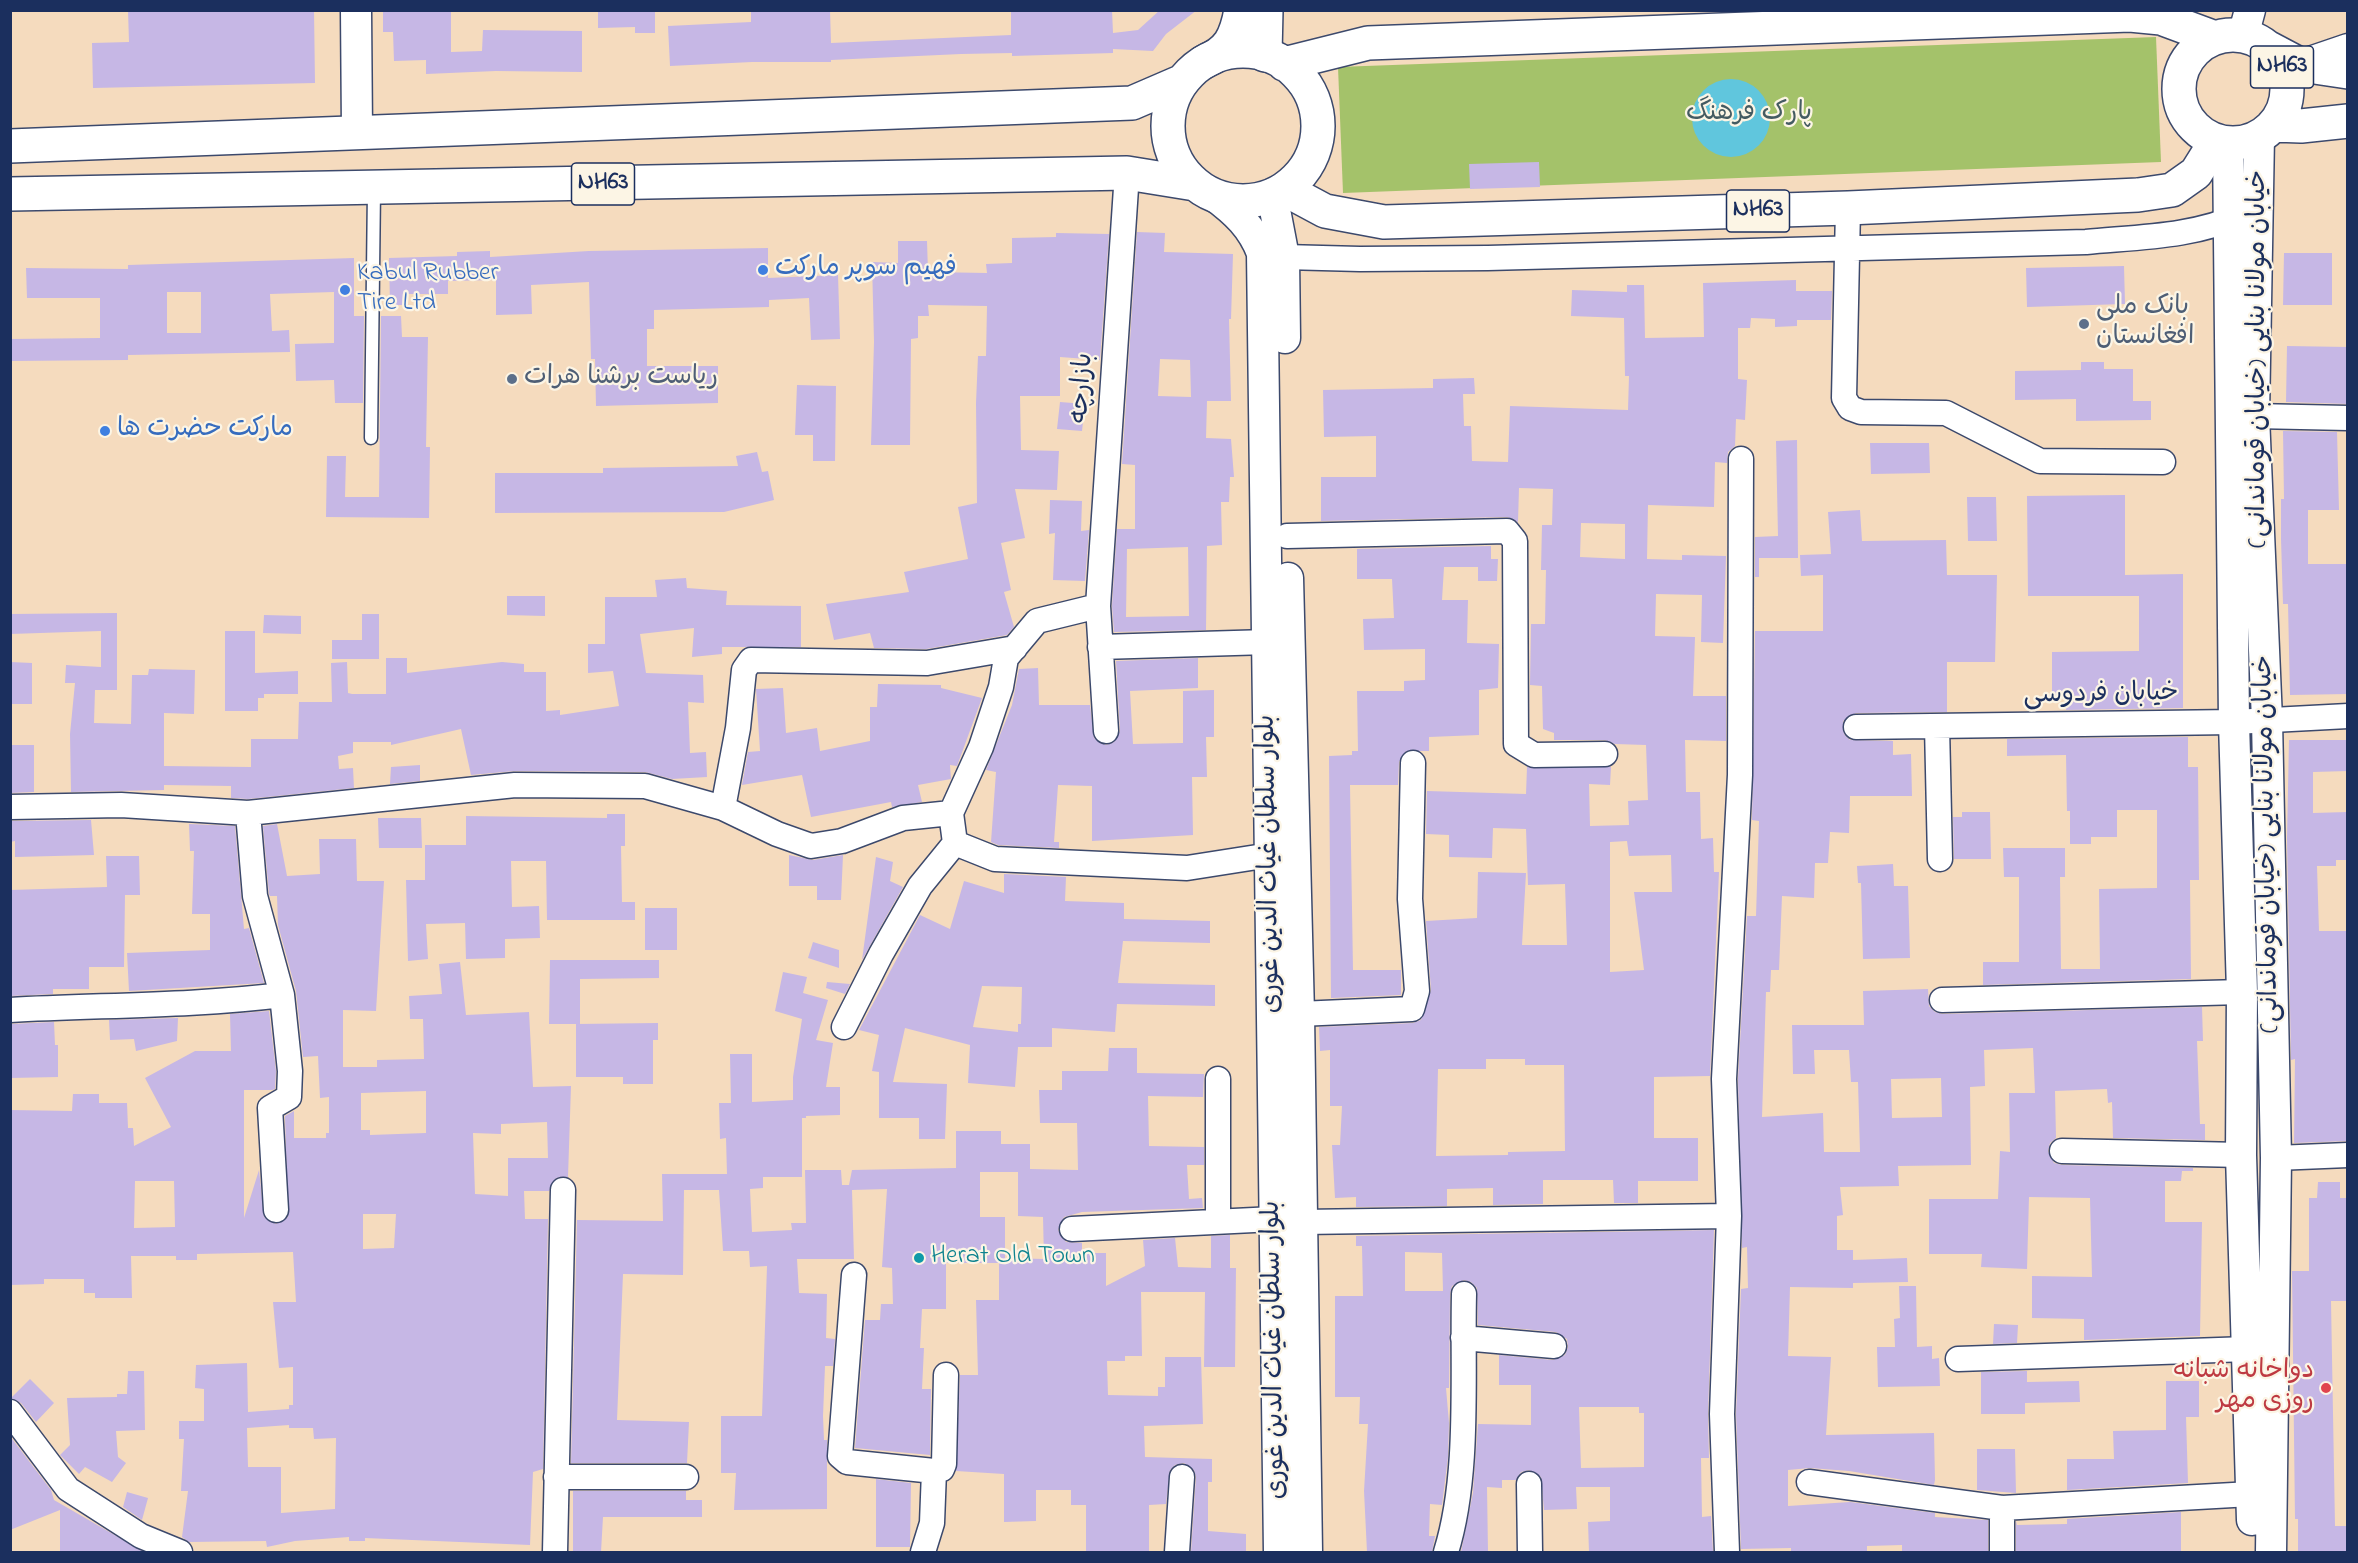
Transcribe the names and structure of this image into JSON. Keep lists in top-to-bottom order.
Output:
{
  "streets": {
    "main road": ["NH63"],
    "street": [
      "خیابان مولانا بنایی (خیابان قوماندانی)",
      "بازارچه",
      "خیابان فردوسی",
      "بلوار سلطان غیاث الدین غوری"
    ]
  },
  "crossings": [
    ["NH63", "خیابان مولانا بنایی (خیابان قوماندانی)"],
    ["NH63", "بازارچه"],
    ["NH63", "بلوار سلطان غیاث الدین غوری"],
    ["خیابان مولانا بنایی (خیابان قوماندانی)", "خیابان فردوسی"]
  ],
  "parks": ["پارک فرهنگ"],
  "places": [
    "فهیم سوپر مارکت",
    "Kabul Rubber Tire Ltd",
    "بانک ملی افغانستان",
    "ریاست برشنا هرات",
    "مارکت حضرت ها",
    "Herat Old Town",
    "دواخانه شبانه روزی مهر"
  ]
}
